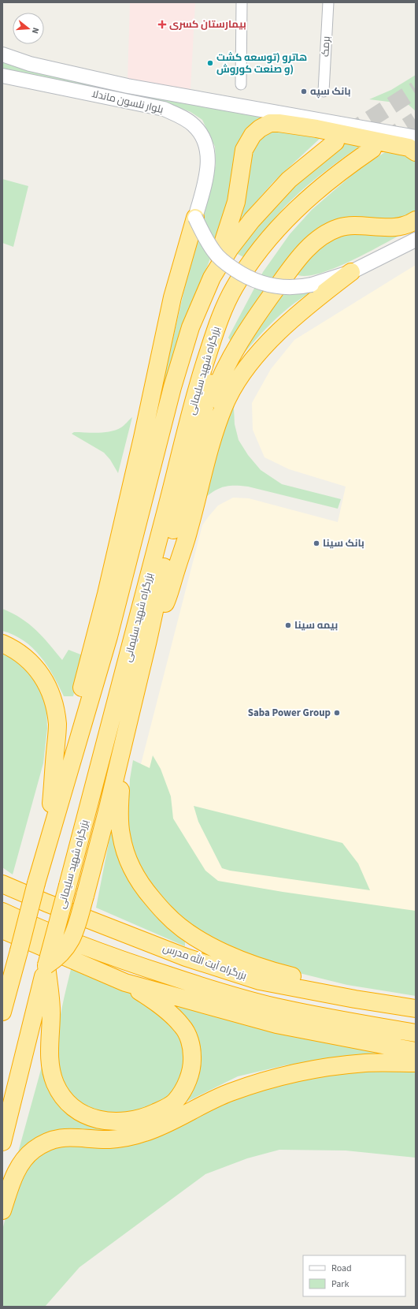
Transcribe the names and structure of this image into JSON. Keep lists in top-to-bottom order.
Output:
{
  "streets": {
    "highway": ["بزرگراه شهید سلیمانی", "بزرگراه آیت الله مدرس"],
    "main road": ["بلوار نلسون ماندلا"],
    "street": ["برمک"]
  },
  "places": {
    "health": ["بیمارستان کسری"],
    "other": [
      "هاترو (توسعه کشت و صنعت کوروش)",
      "بانک سپه",
      "بانک سینا",
      "بیمه سینا",
      "Saba Power Group"
    ]
  },
  "legend": ["Road", "Park"],
  "north": "right"
}
